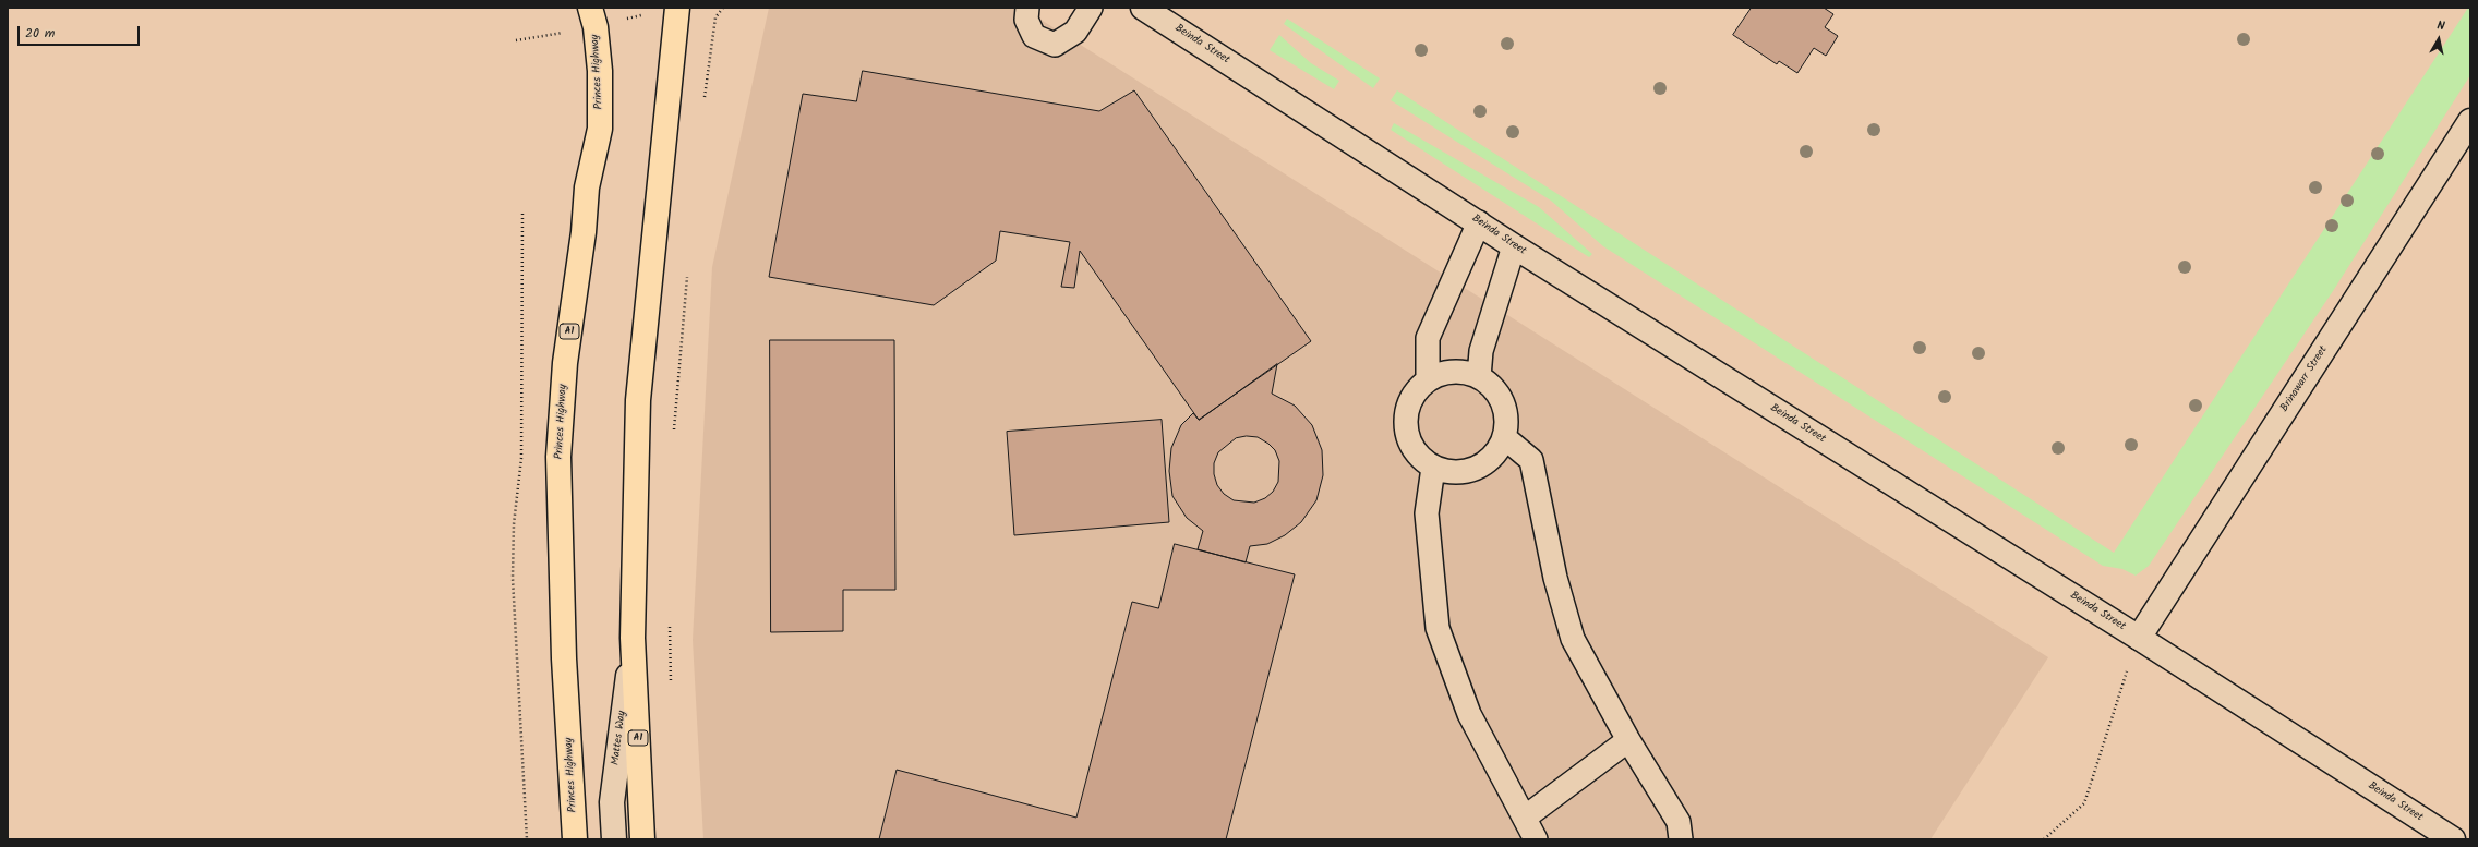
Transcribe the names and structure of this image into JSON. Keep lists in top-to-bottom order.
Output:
{
  "streets": {
    "highway": ["Princes Highway", "A1"],
    "street": ["Beinda Street", "Brinawarr Street", "Mattes Way"]
  },
  "crossings": [
    ["Beinda Street", "Brinawarr Street"],
    ["A1", "Mattes Way"]
  ],
  "scale_bar": "20 m",
  "north": "top"
}
